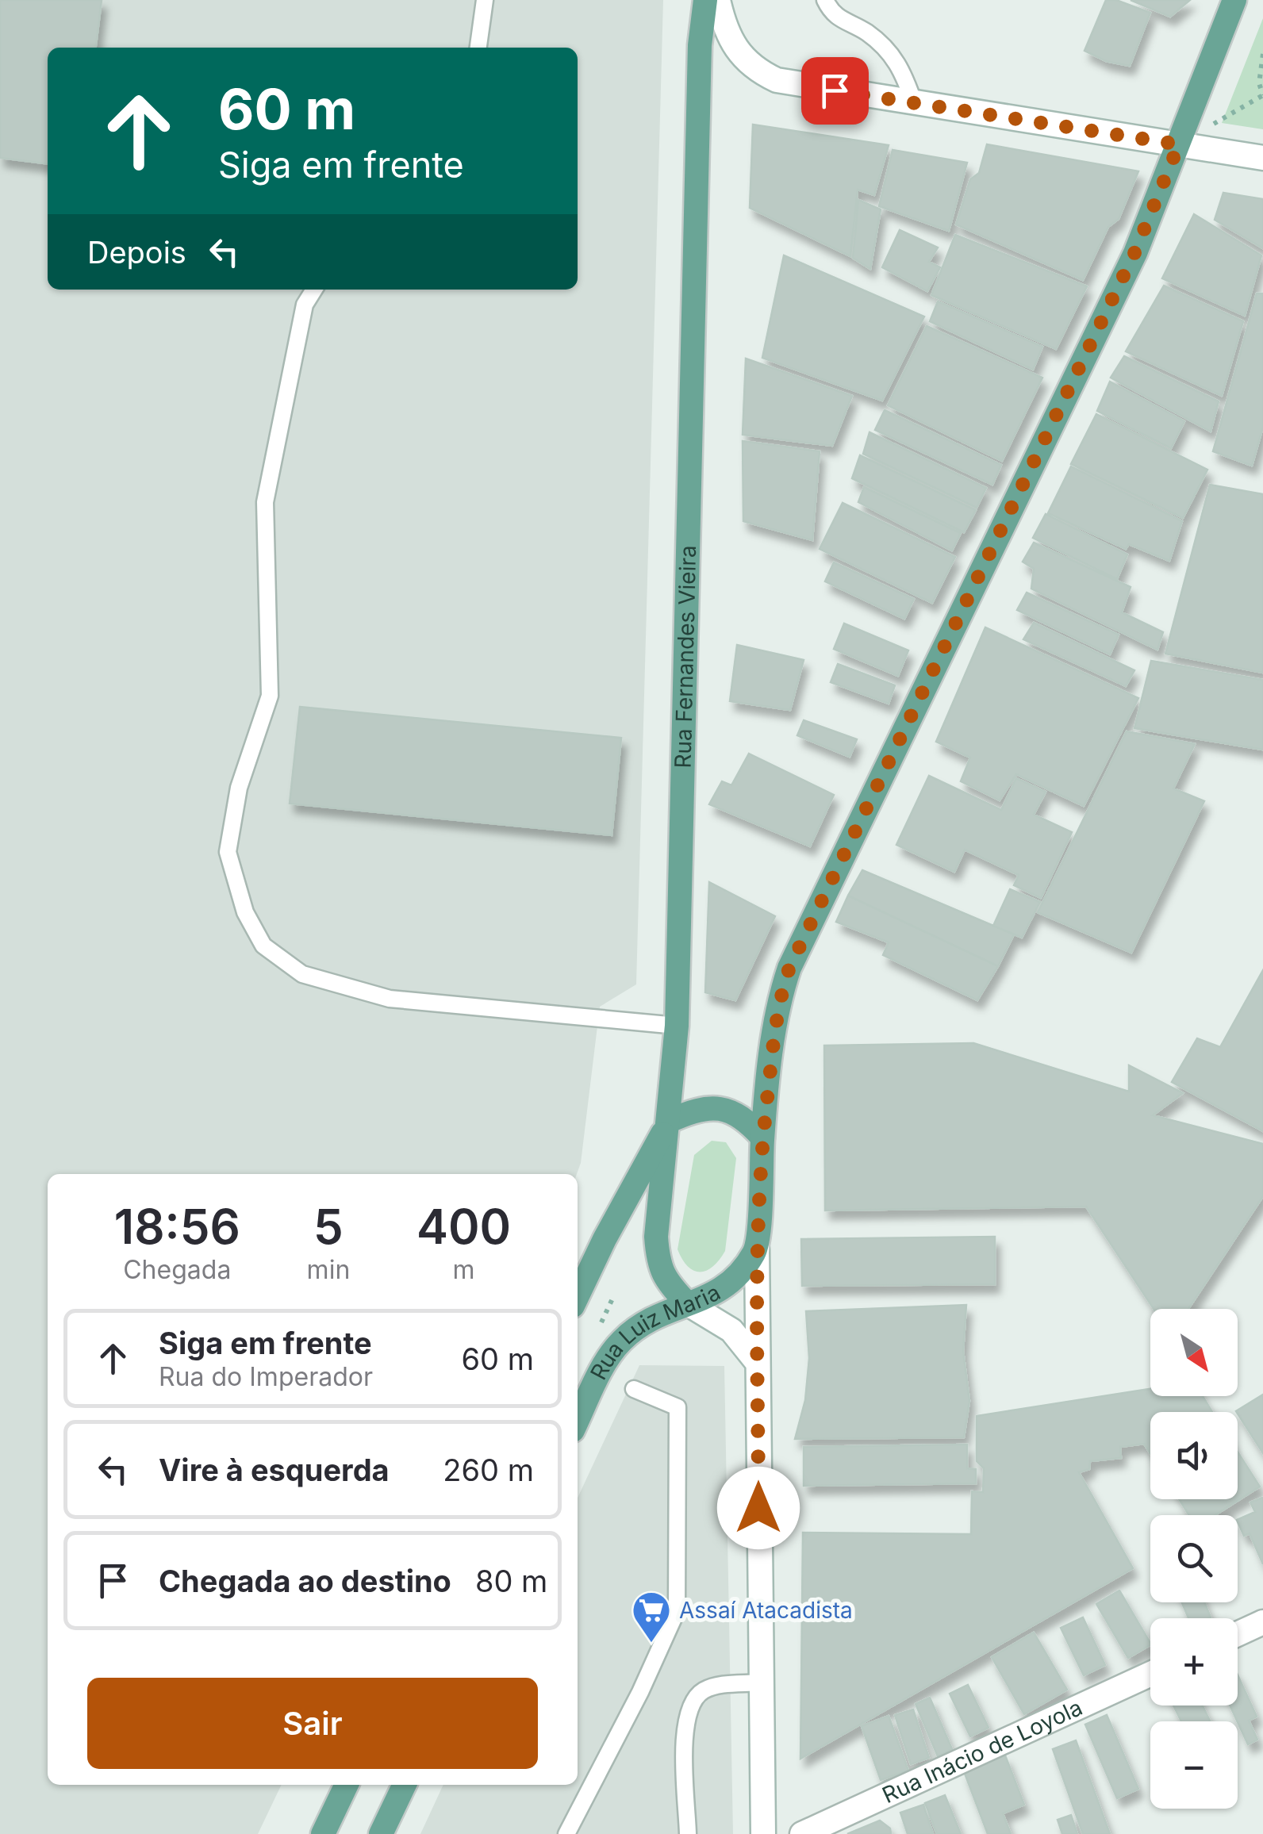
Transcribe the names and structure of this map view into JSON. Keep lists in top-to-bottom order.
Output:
{
  "streets": {
    "main road": ["Rua Fernandes Vieira", "Rua Luiz Maria", "Rua Inácio de Loyola"]
  },
  "crossings": [
    ["Rua Fernandes Vieira", "Rua Luiz Maria"]
  ],
  "places": {
    "supermarket": ["Assaí Atacadista"]
  },
  "north": "bottom right",
  "page": {
    "turn": ["60 m", "Siga em frente"],
    "then": "Depois",
    "eta": [
      "18:56",
      "Chegada",
      "5",
      "min",
      "400",
      "m"
    ],
    "map_buttons": ["+", "−"],
    "list": [
      {
        "name": "Siga em frente",
        "note": "Rua do Imperador",
        "value": "60 m"
      },
      {
        "name": "Vire à esquerda",
        "value": "260 m"
      },
      {
        "name": "Chegada ao destino",
        "value": "80 m"
      }
    ],
    "buttons": "Sair"
  }
}
